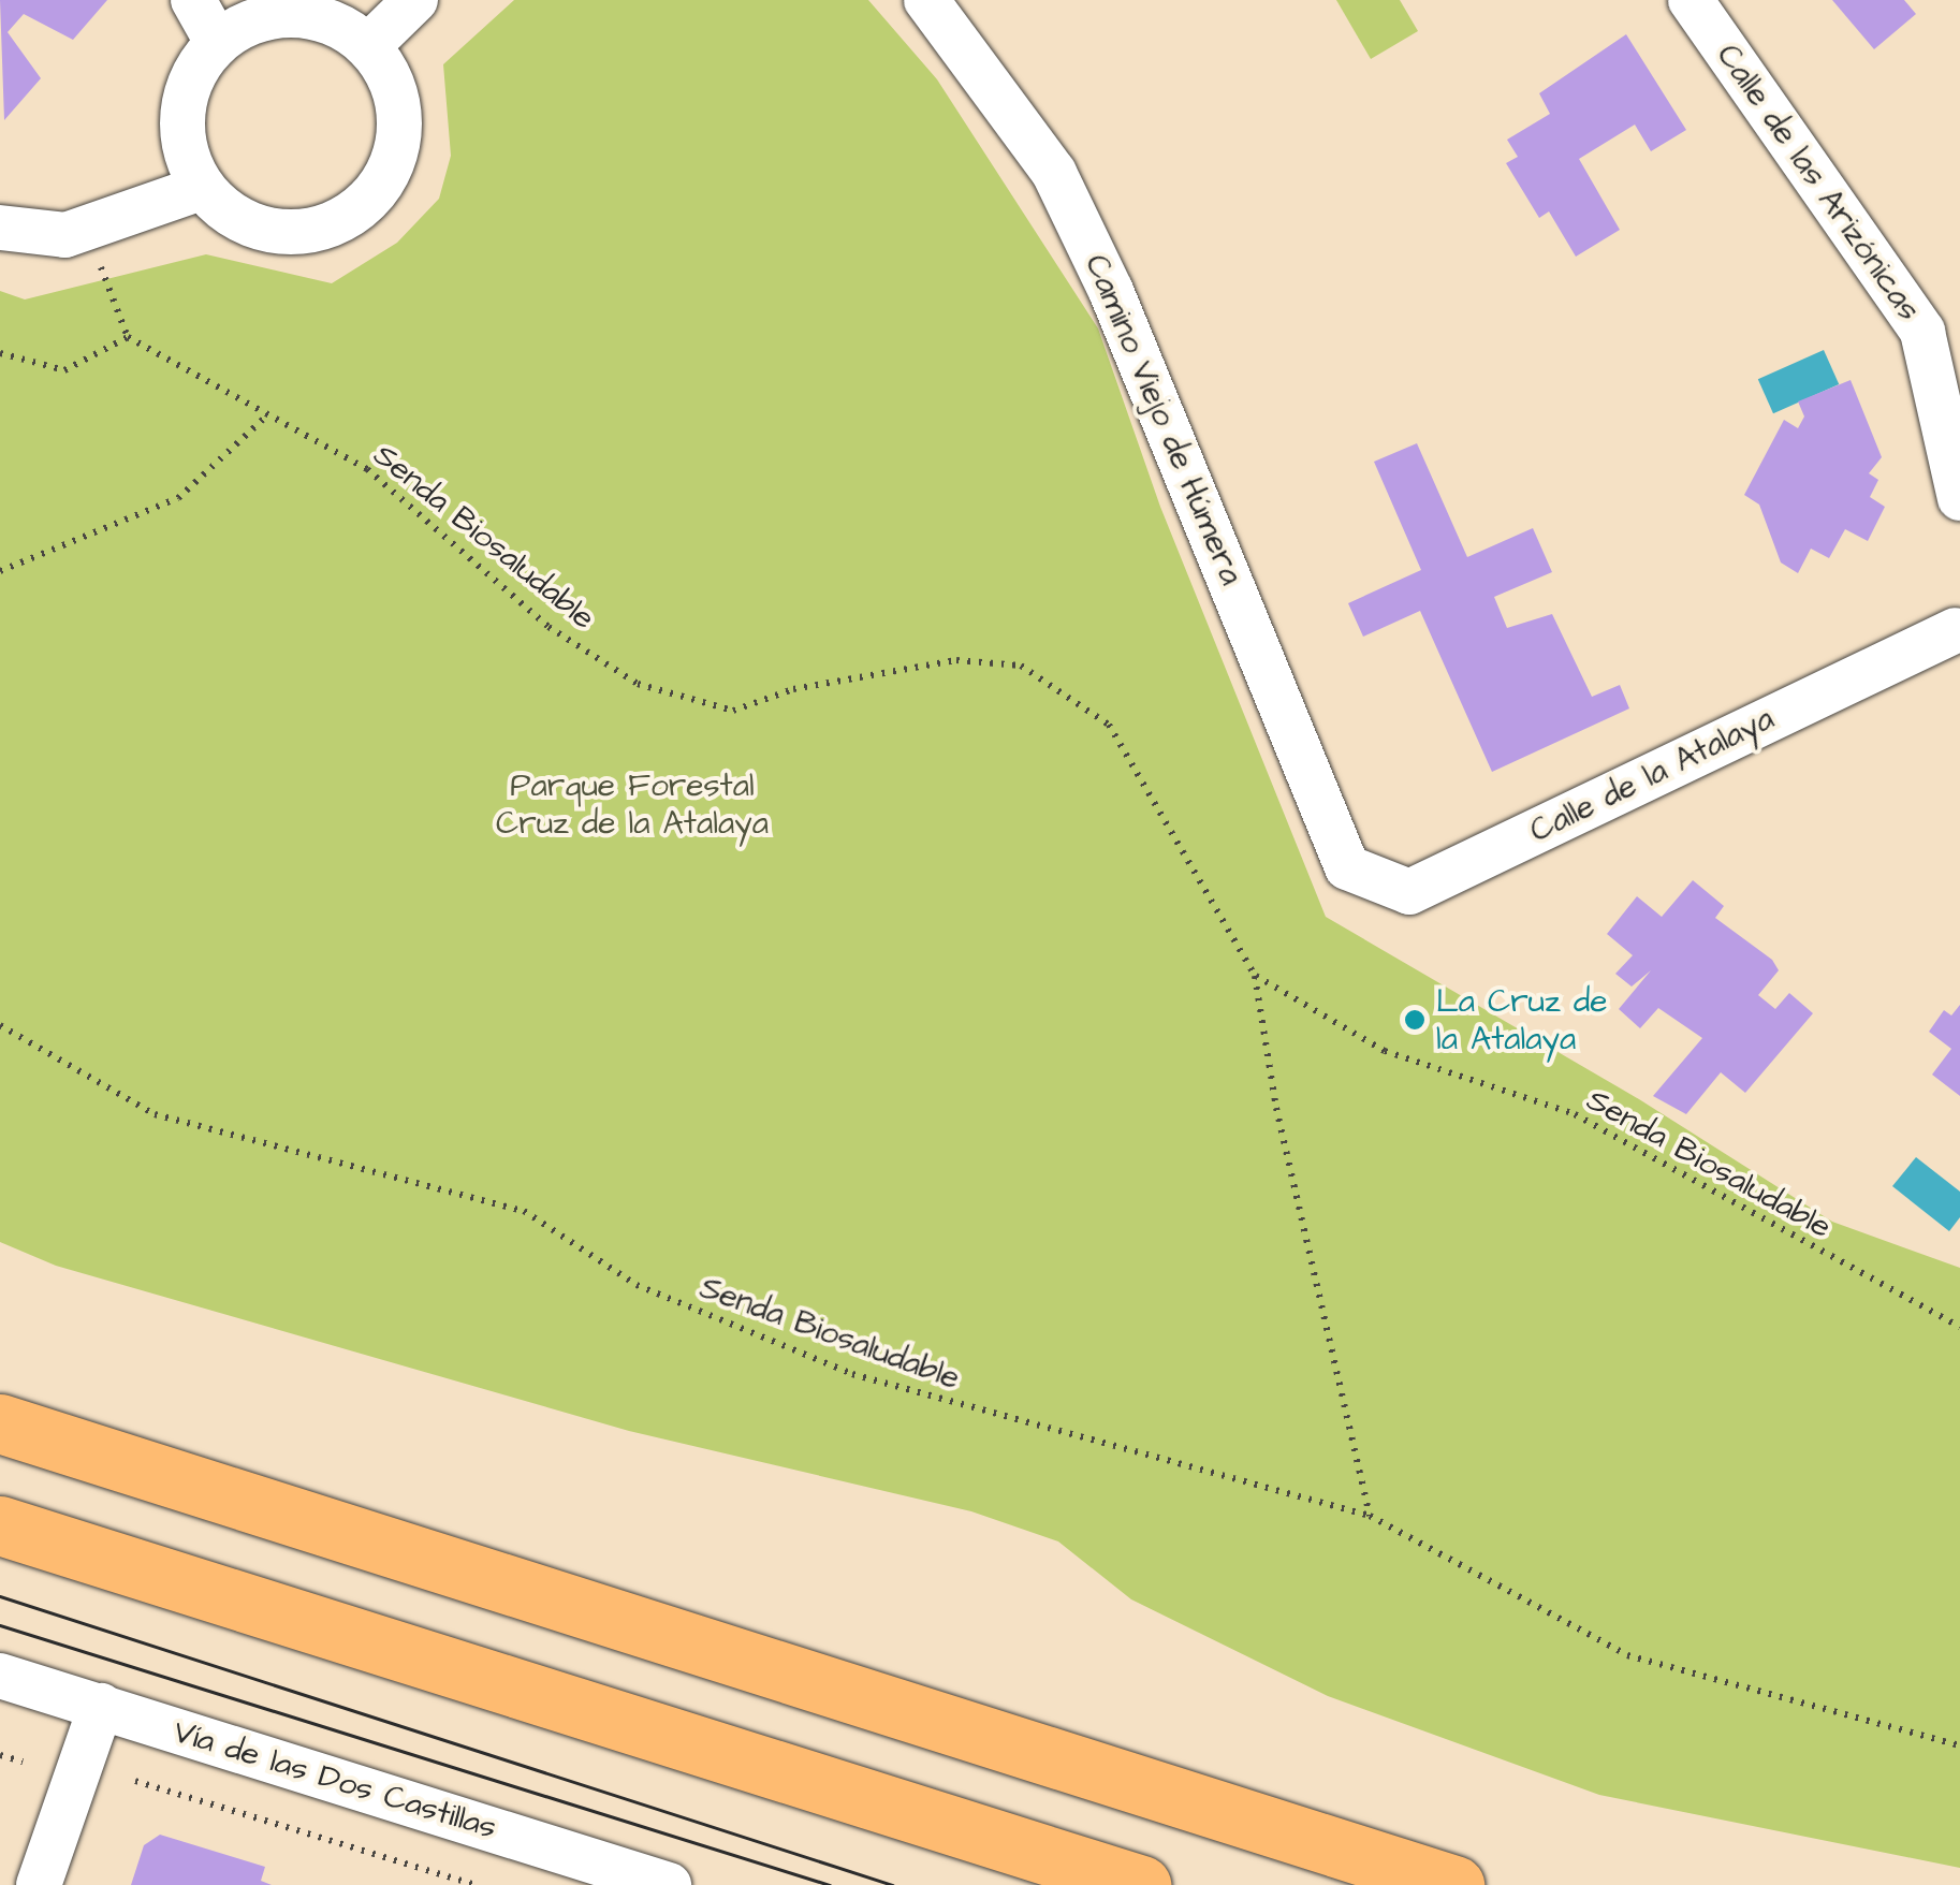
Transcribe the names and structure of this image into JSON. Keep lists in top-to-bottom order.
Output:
{
  "streets": {
    "street": [
      "Calle de las Arizónicas",
      "Camino Viejo de Húmera",
      "Calle de la Atalaya",
      "Vía de las Dos Castillas"
    ],
    "path": ["Senda Biosaludable"]
  },
  "crossings": [
    ["Camino Viejo de Húmera", "Calle de la Atalaya"]
  ],
  "parks": ["Parque Forestal Cruz de la Atalaya"],
  "places": ["La Cruz de la Atalaya"]
}
